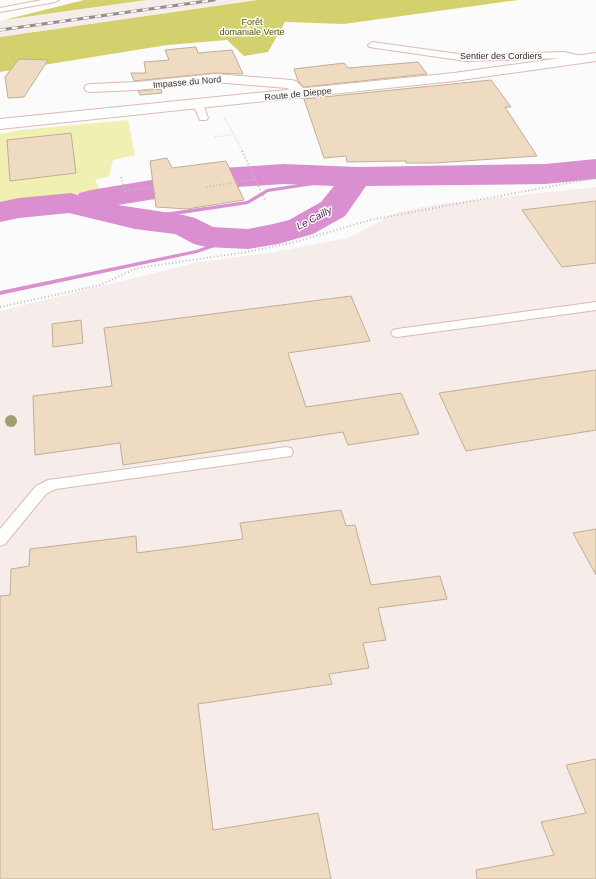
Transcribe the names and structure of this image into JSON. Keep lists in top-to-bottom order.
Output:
{
  "streets": {
    "main road": ["Impasse du Nord", "Route de Dieppe"],
    "lane": ["Sentier des Cordiers"]
  },
  "crossings": [
    ["Sentier des Cordiers", "Route de Dieppe"],
    ["Impasse du Nord", "Route de Dieppe"]
  ],
  "water": ["Le Cailly"],
  "parks": ["Forêt domaniale Verte"]
}
